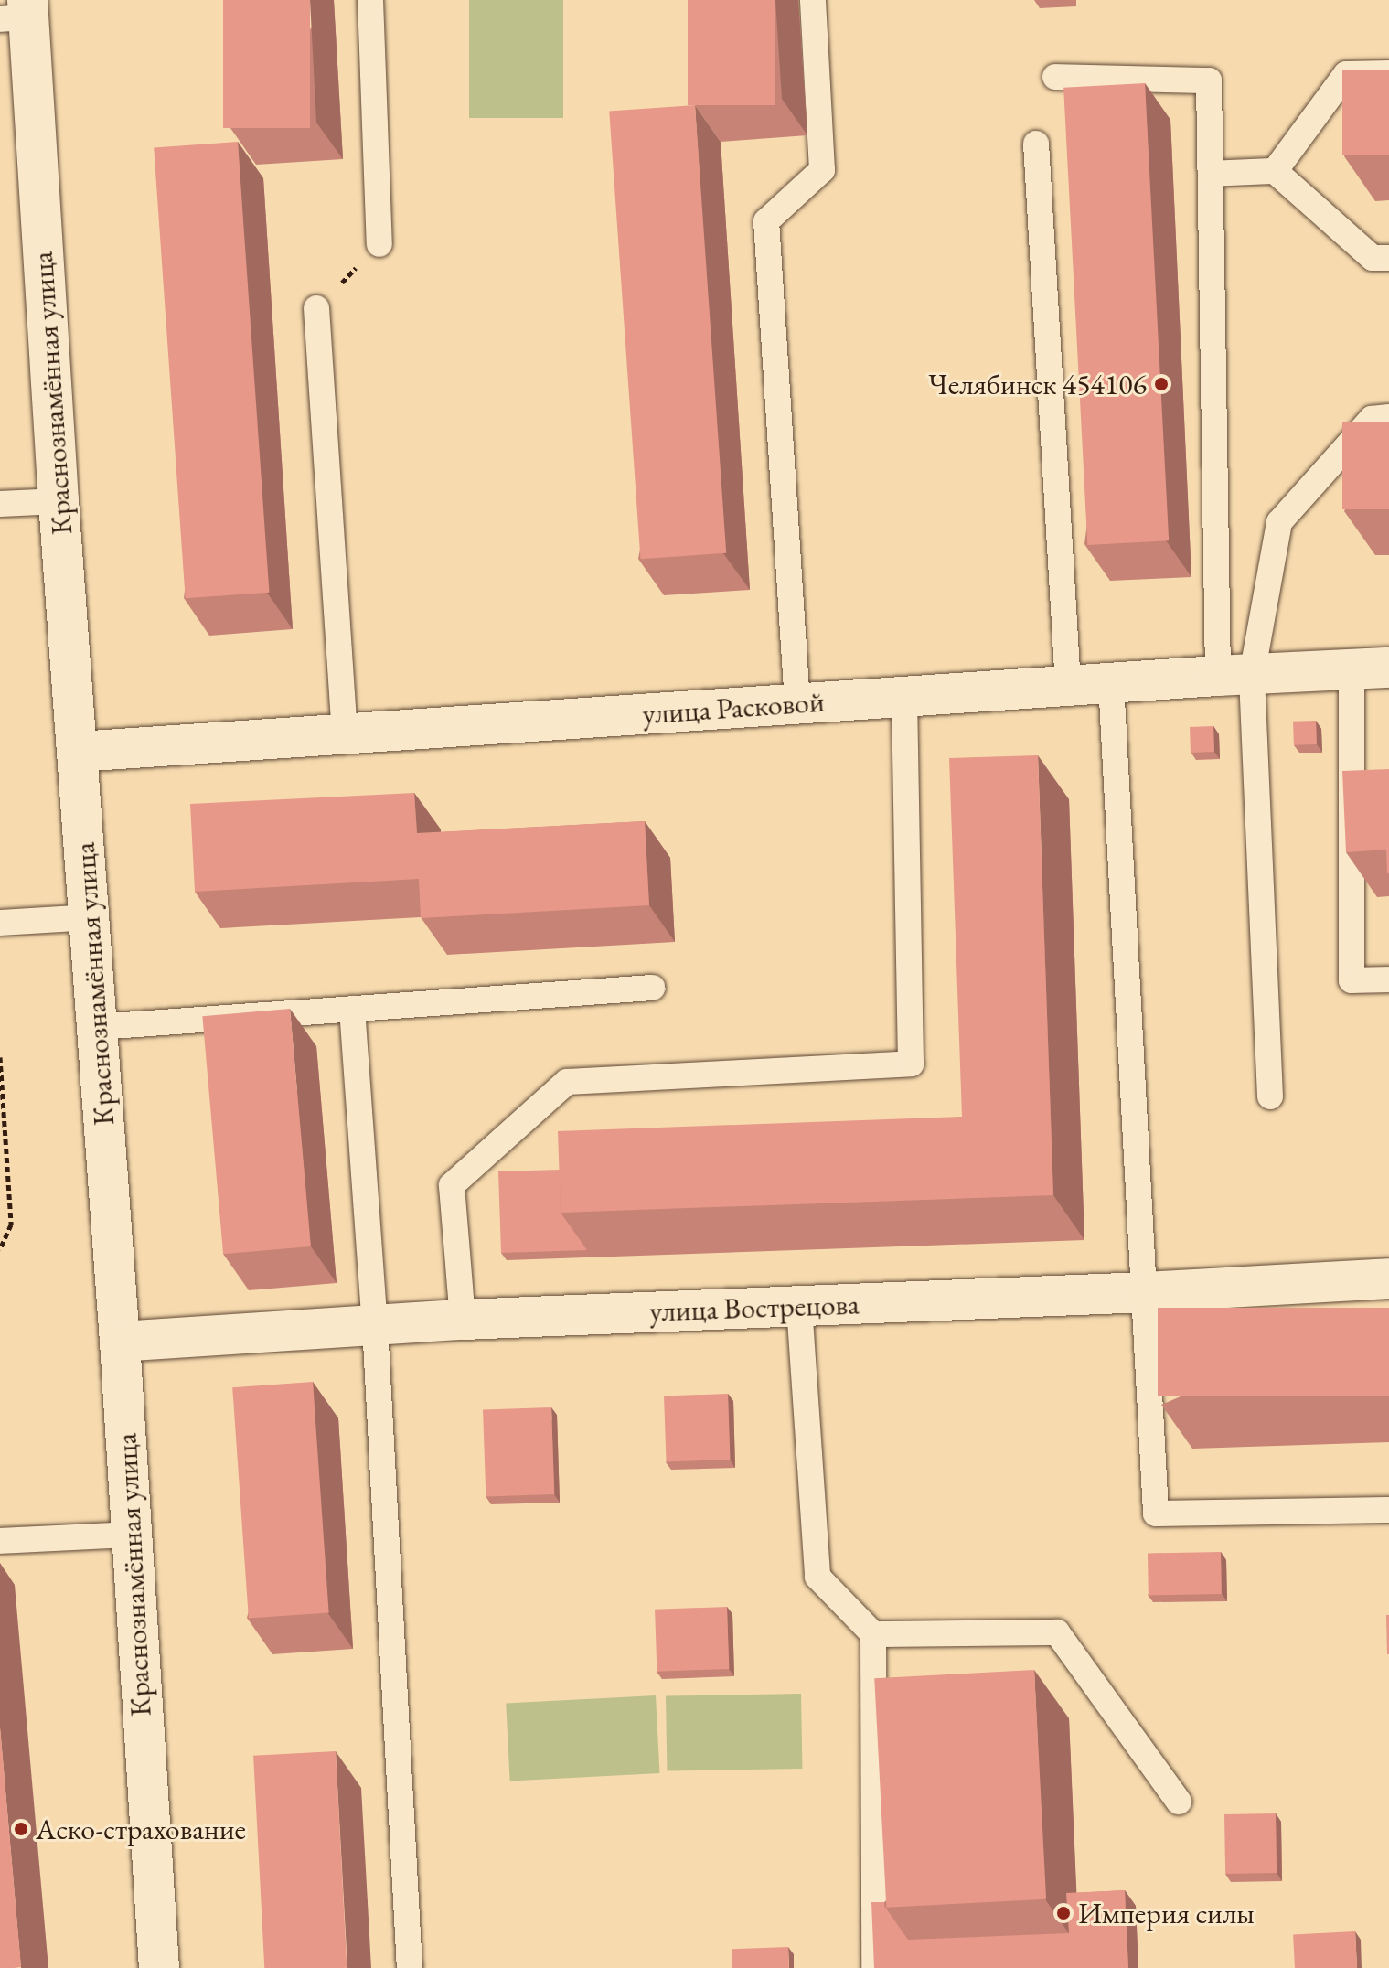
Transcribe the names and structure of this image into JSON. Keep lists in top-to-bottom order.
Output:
{
  "streets": {
    "street": ["Краснознамённая улица", "улица Расковой", "улица Вострецова"]
  },
  "crossings": [
    ["Краснознамённая улица", "улица Расковой"],
    ["Краснознамённая улица", "улица Вострецова"]
  ],
  "places": ["Челябинск 454106", "Аско-страхование", "Империя силы"]
}
